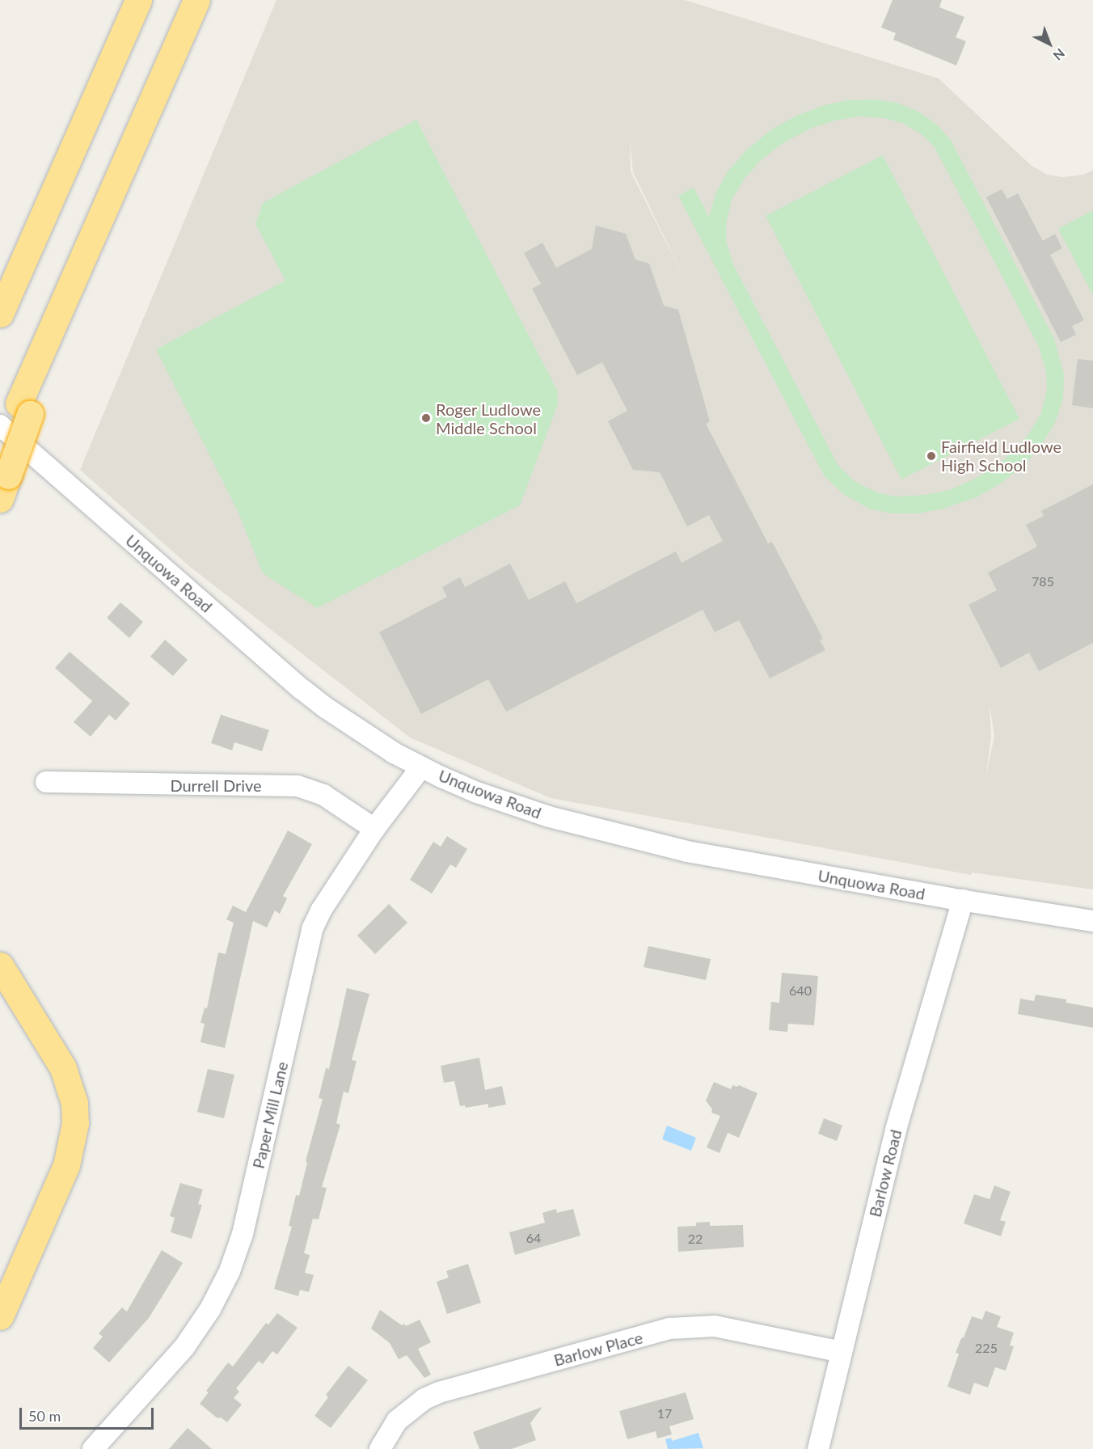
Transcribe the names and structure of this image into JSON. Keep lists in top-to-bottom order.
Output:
{
  "streets": {
    "street": [
      "Unquowa Road",
      "Durrell Drive",
      "Paper Mill Lane",
      "Barlow Road",
      "Barlow Place"
    ]
  },
  "crossings": [
    ["Unquowa Road", "Paper Mill Lane"],
    ["Unquowa Road", "Barlow Road"],
    ["Durrell Drive", "Paper Mill Lane"],
    ["Barlow Road", "Barlow Place"]
  ],
  "places": ["Roger Ludlowe Middle School", "Fairfield Ludlowe High School"],
  "house_numbers": [
    "785",
    "640",
    "64",
    "22",
    "225",
    "17"
  ],
  "scale_bar": "50 m",
  "north": "bottom right"
}
